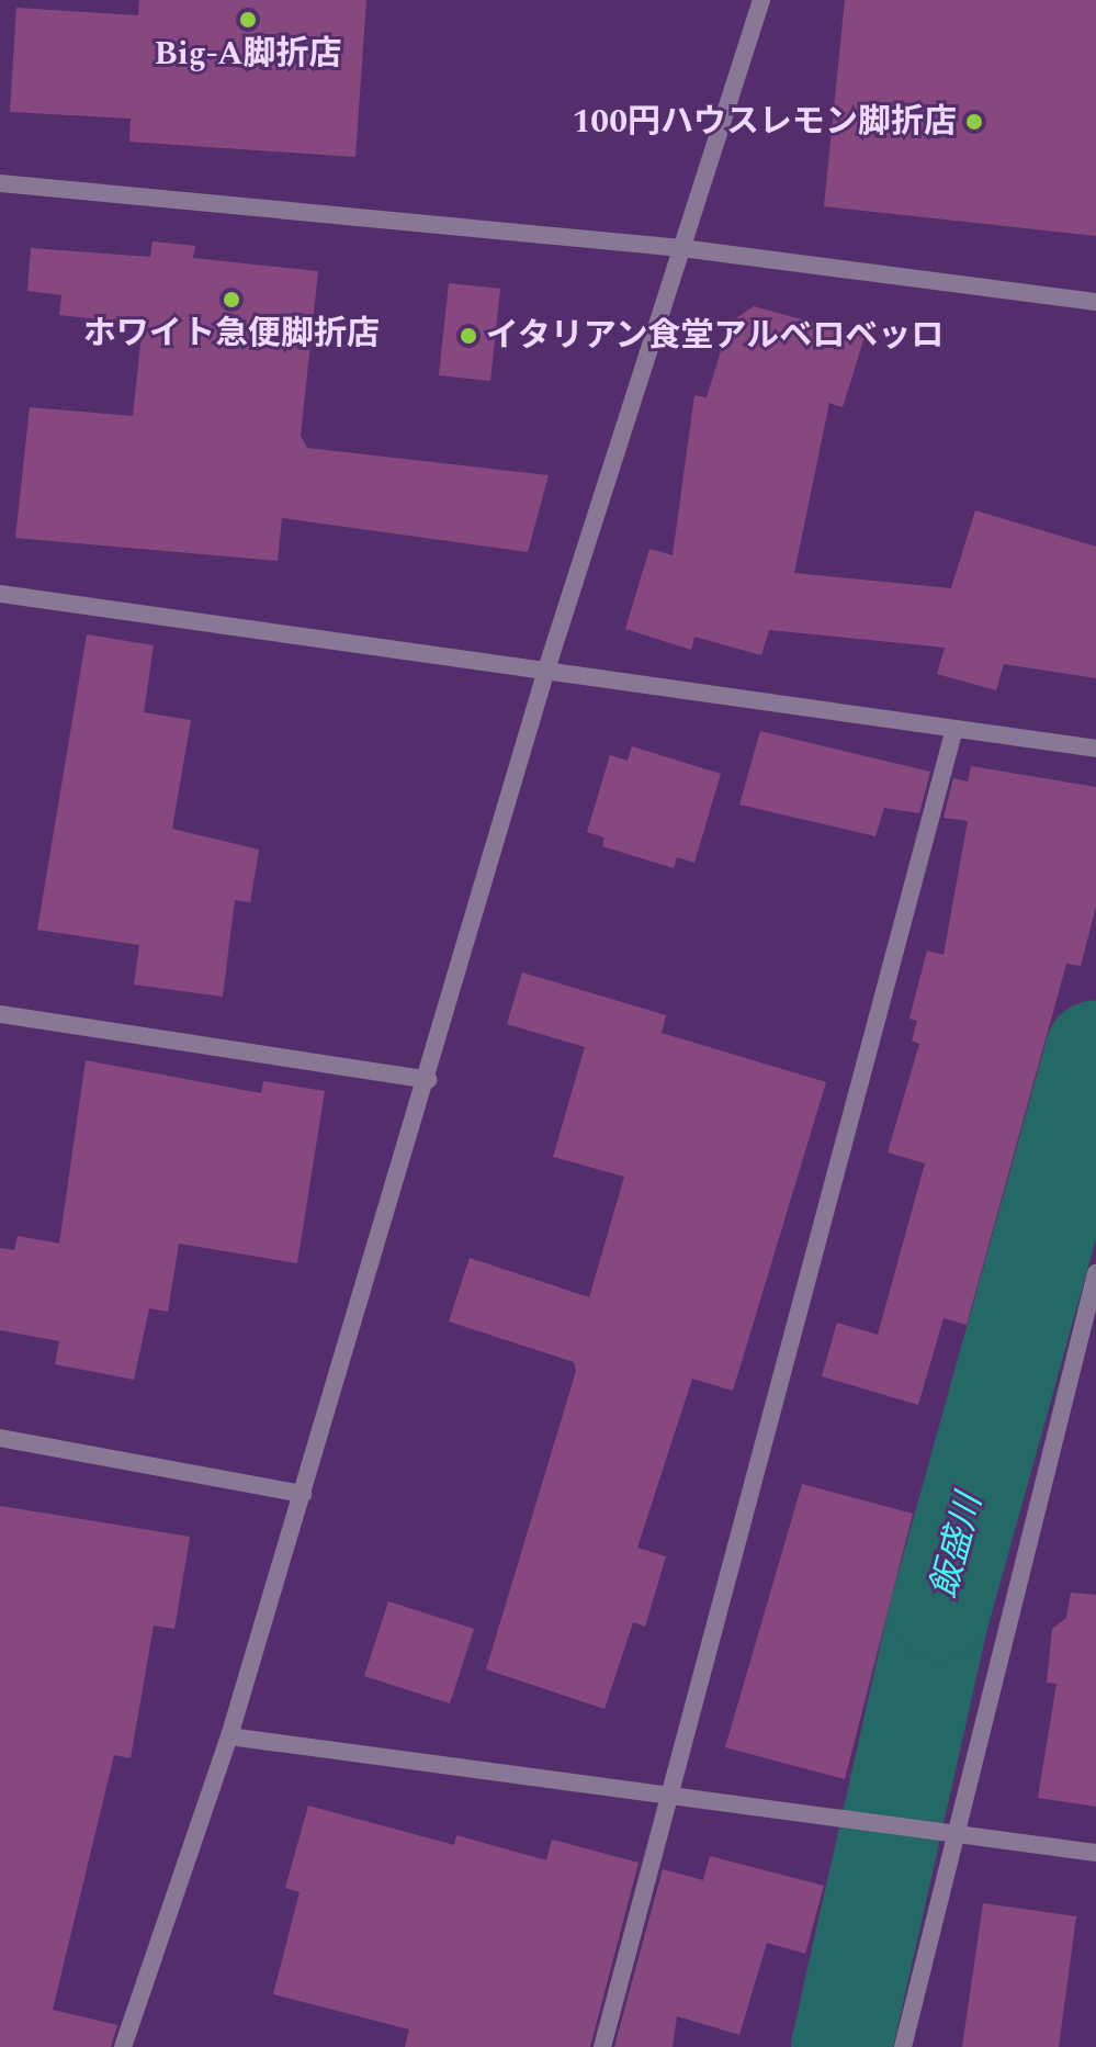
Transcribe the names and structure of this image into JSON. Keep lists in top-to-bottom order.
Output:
{
  "water": ["飯盛川"],
  "places": [
    "Big-A脚折店",
    "100円ハウスレモン脚折店",
    "ホワイト急便脚折店",
    "イタリアン食堂アルベロベッロ"
  ]
}
